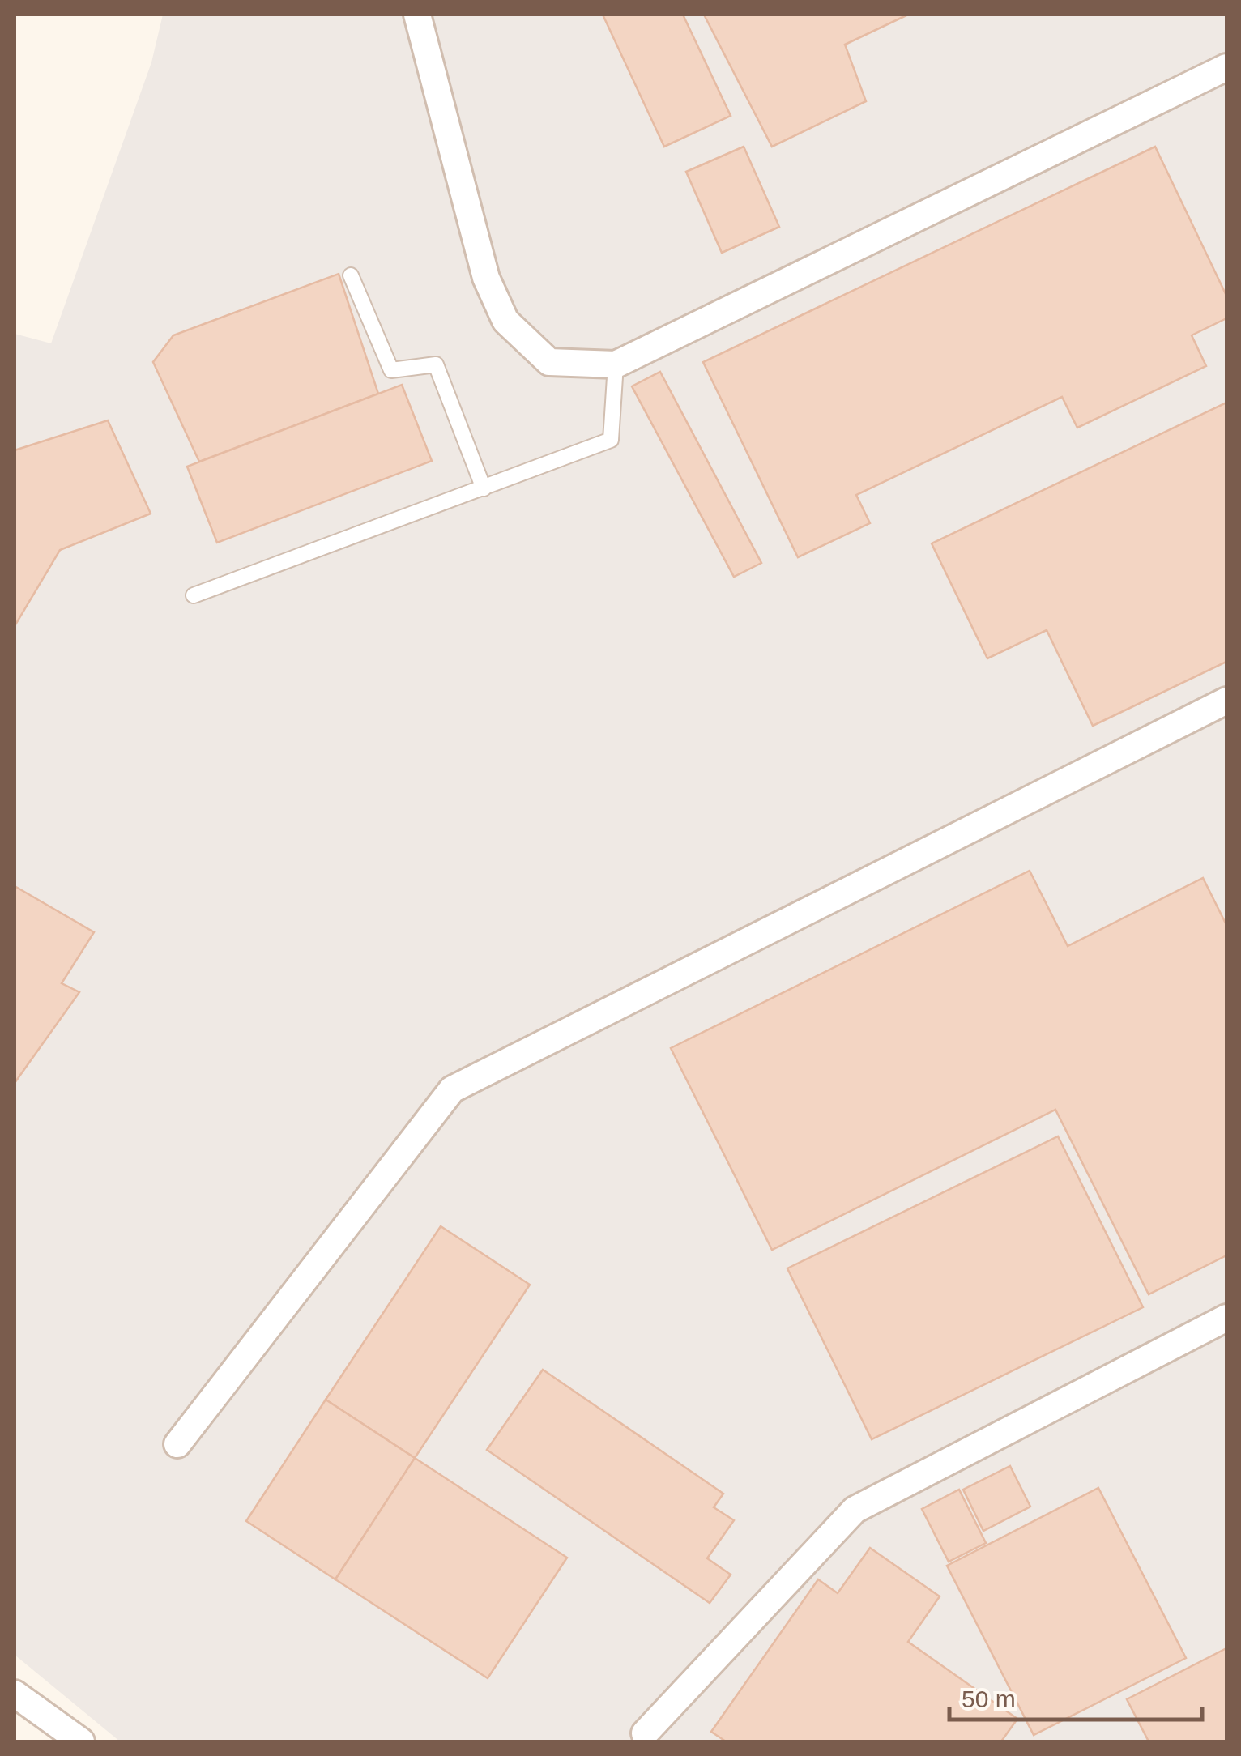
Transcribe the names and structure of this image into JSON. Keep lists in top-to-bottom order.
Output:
{
  "scale_bar": "50 m"
}
